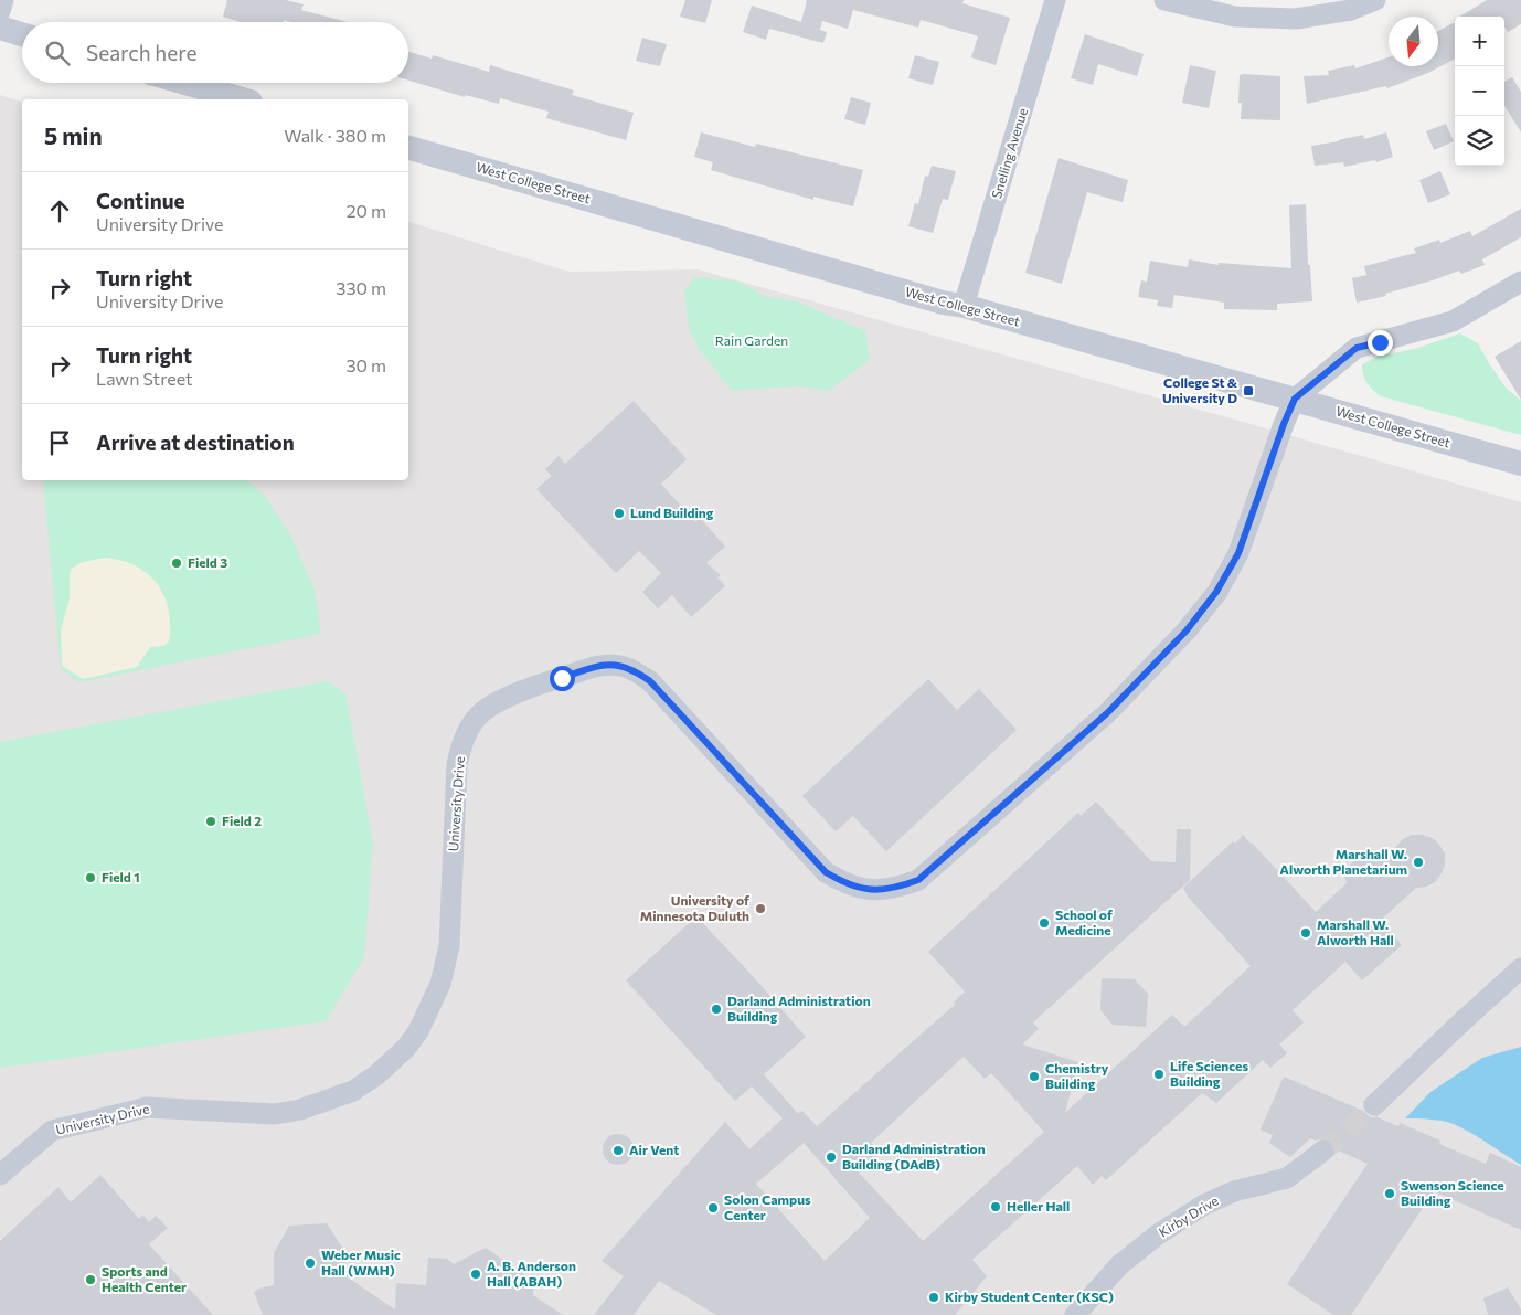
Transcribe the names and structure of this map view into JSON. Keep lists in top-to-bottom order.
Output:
{
  "streets": {
    "street": [
      "Snelling Avenue",
      "West College Street",
      "University Drive",
      "Kirby Drive"
    ]
  },
  "crossings": [
    ["Snelling Avenue", "West College Street"],
    ["West College Street", "University Drive"]
  ],
  "parks": ["Rain Garden"],
  "places": {
    "transit": ["College St & University D"],
    "other": [
      "Lund Building",
      "Field 3",
      "Field 2",
      "Marshall W. Alworth Planetarium",
      "Field 1",
      "University of Minnesota Duluth",
      "School of Medicine",
      "Marshall W. Alworth Hall",
      "Darland Administration Building",
      "Life Sciences Building",
      "Chemistry Building",
      "Air Vent",
      "Darland Administration Building (DAdB)",
      "Swenson Science Building",
      "Heller Hall",
      "Solon Campus Center",
      "Weber Music Hall (WMH)",
      "A. B. Anderson Hall (ABAH)",
      "Sports and Health Center",
      "Kirby Student Center (KSC)"
    ]
  },
  "north": "bottom",
  "page": {
    "map_buttons": ["+", "−"],
    "search": "Search here",
    "heading": ["5 min", "Walk · 380 m"],
    "list": [
      ["Continue", "University Drive", "20 m"],
      ["Turn right", "University Drive", "330 m"],
      ["Turn right", "Lawn Street", "30 m"],
      "Arrive at destination"
    ]
  }
}
